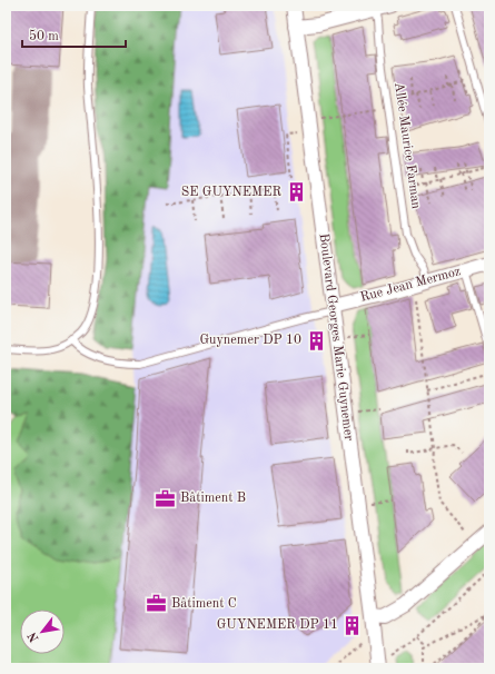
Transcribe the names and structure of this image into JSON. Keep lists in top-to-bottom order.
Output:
{
  "streets": {
    "street": ["Rue Jean Mermoz", "Boulevard Georges Marie Guynemer"],
    "lane": ["Allée Maurice Farman"]
  },
  "crossings": [
    ["Allée Maurice Farman", "Rue Jean Mermoz"],
    ["Rue Jean Mermoz", "Boulevard Georges Marie Guynemer"]
  ],
  "places": {
    "building": ["SE GUYNEMER", "Guynemer DP 10", "GUYNEMER DP 11"],
    "office": ["Bâtiment B", "Bâtiment C"]
  },
  "scale_bar": "50 m",
  "north": "bottom left"
}
